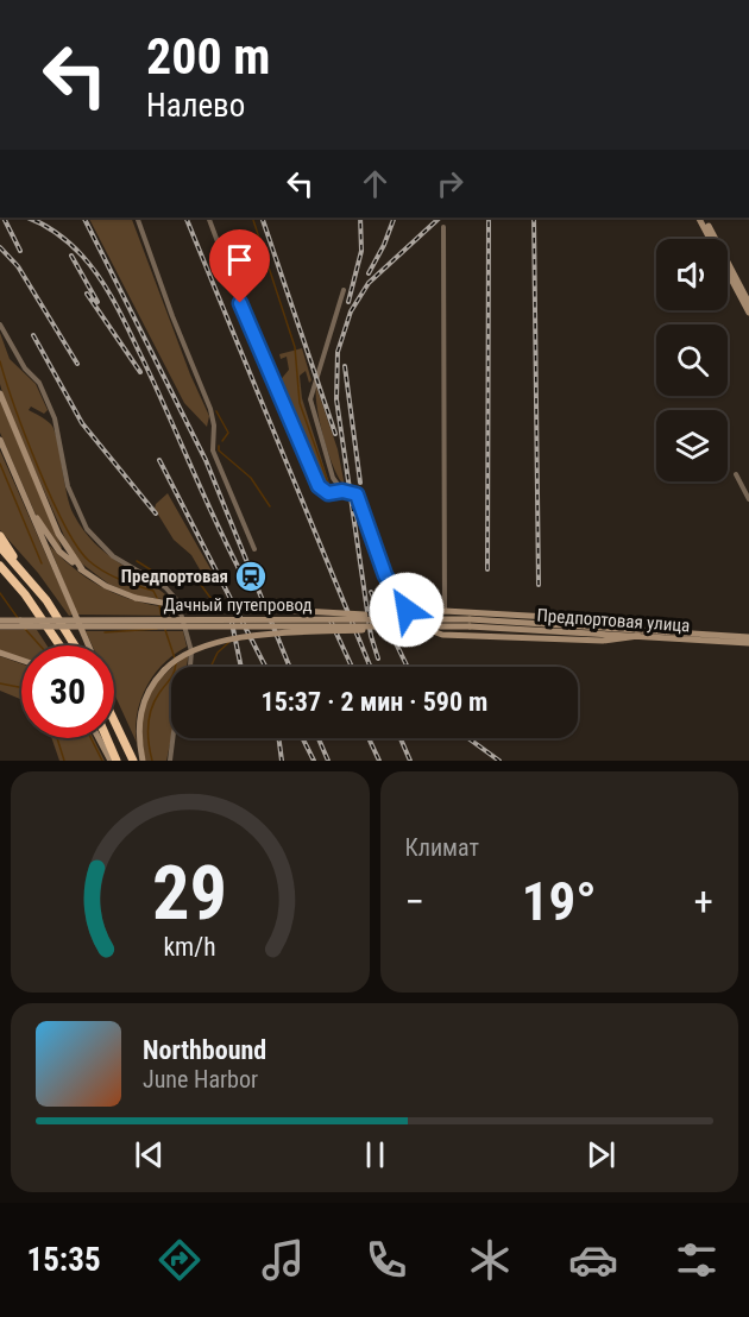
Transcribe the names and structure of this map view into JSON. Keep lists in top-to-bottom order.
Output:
{
  "streets": {
    "main road": ["Дачный путепровод", "Предпортовая улица"]
  },
  "crossings": [
    ["Дачный путепровод", "Предпортовая улица"]
  ],
  "places": {
    "station": ["Предпортовая"]
  },
  "page": {
    "turn": ["200 m", "Налево"],
    "limit": "30",
    "trip": "15:37 · 2 мин · 590 m",
    "tile": "Климат",
    "heat": ["−", "19°", "+"],
    "song": ["Northbound", "June Harbor"],
    "tabs": "15:35",
    "gauge": ["29", "km/h"]
  }
}
